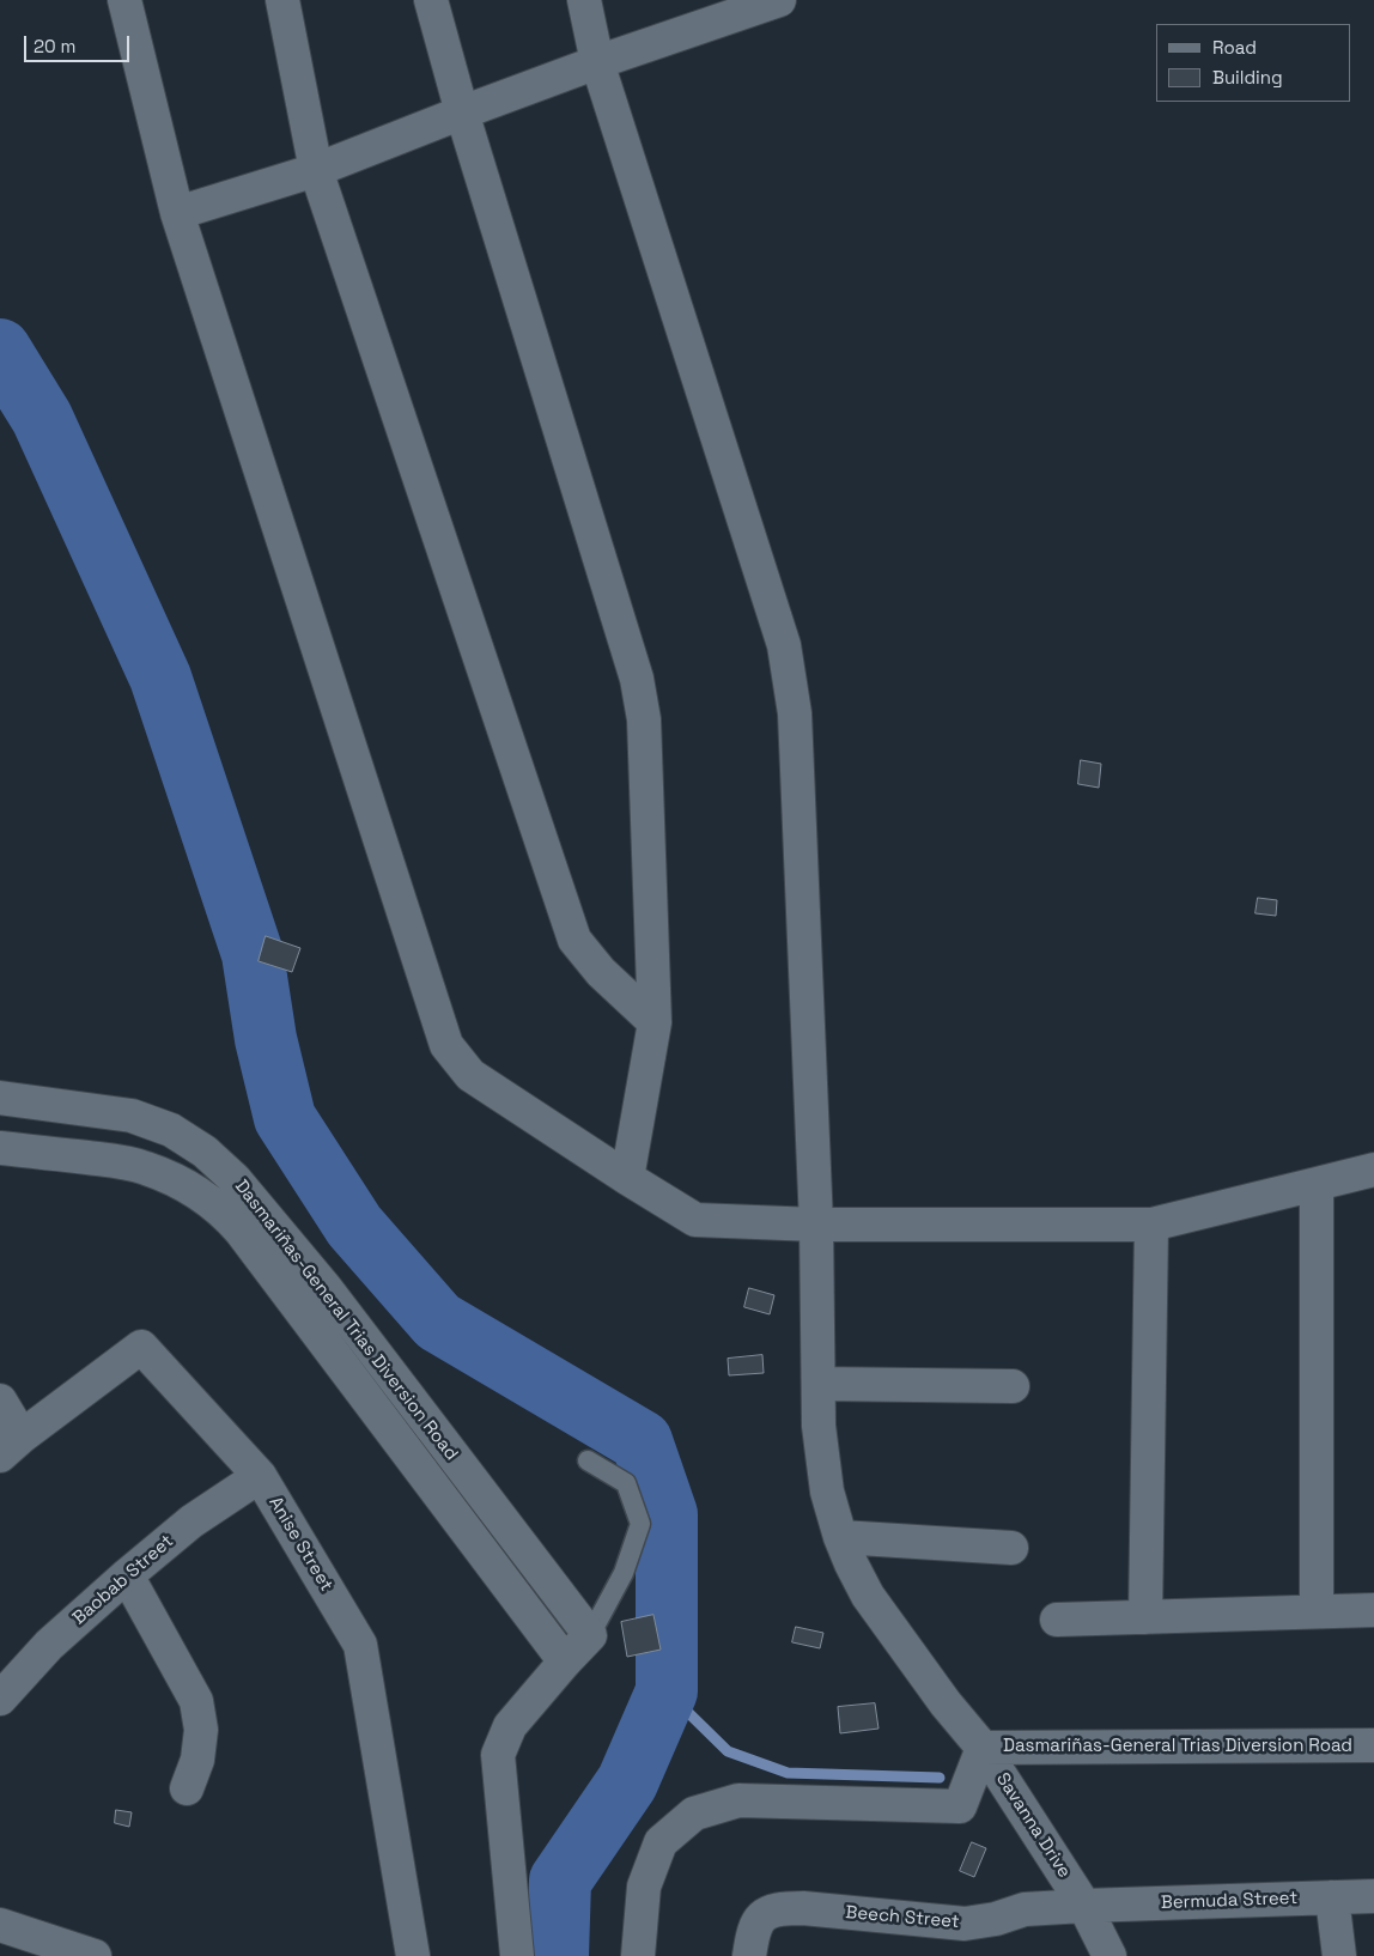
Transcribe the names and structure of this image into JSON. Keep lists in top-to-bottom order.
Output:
{
  "streets": {
    "street": [
      "Dasmariñas-General Trias Diversion Road",
      "Anise Street",
      "Baobab Street",
      "Savanna Drive",
      "Bermuda Street",
      "Beech Street"
    ]
  },
  "crossings": [
    ["Dasmariñas-General Trias Diversion Road", "Savanna Drive"],
    ["Anise Street", "Baobab Street"],
    ["Savanna Drive", "Bermuda Street"],
    ["Savanna Drive", "Beech Street"],
    ["Bermuda Street", "Beech Street"]
  ],
  "legend": ["Road", "Building"],
  "scale_bar": "20 m"
}
